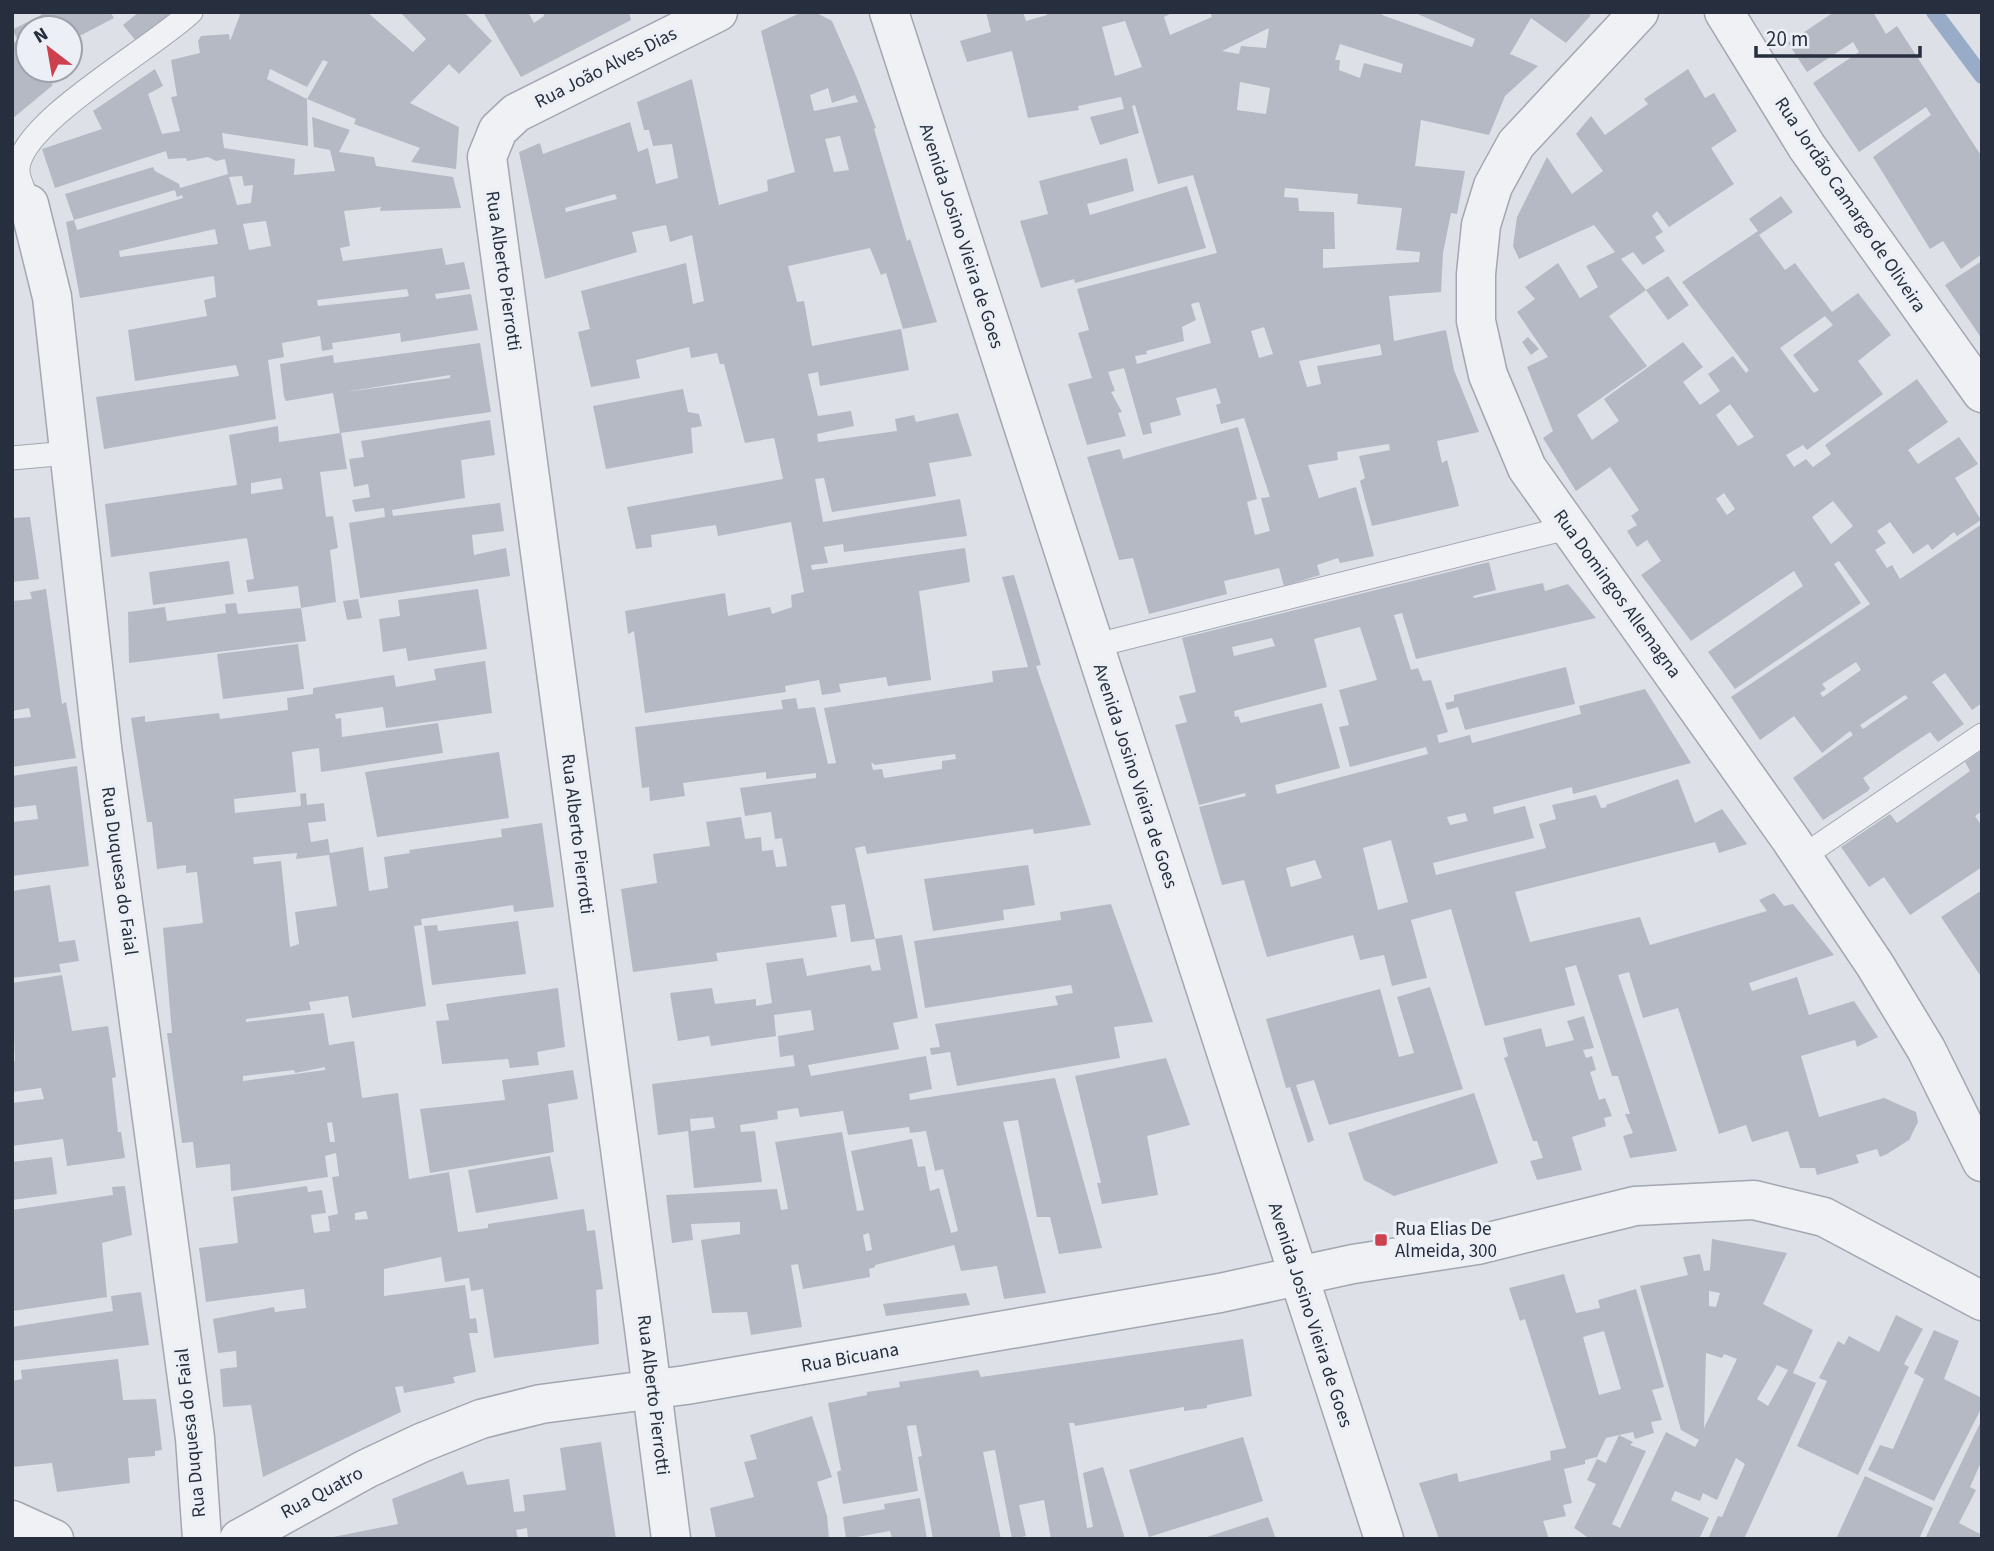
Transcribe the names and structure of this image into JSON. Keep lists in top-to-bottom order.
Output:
{
  "streets": {
    "street": [
      "Rua João Alves Dias",
      "Rua Jordão Camargo de Oliveira",
      "Avenida Josino Vieira de Goes",
      "Rua Alberto Pierrotti",
      "Rua Domingos Allemagna",
      "Rua Duquesa do Faial",
      "Rua Bicuana",
      "Rua Quatro"
    ]
  },
  "crossings": [
    ["Rua João Alves Dias", "Rua Alberto Pierrotti"],
    ["Avenida Josino Vieira de Goes", "Rua Bicuana"],
    ["Rua Alberto Pierrotti", "Rua Bicuana"],
    ["Rua Bicuana", "Rua Quatro"]
  ],
  "places": {
    "transit": ["Rua Elias De Almeida, 300"]
  },
  "scale_bar": "20 m",
  "north": "top left"
}
